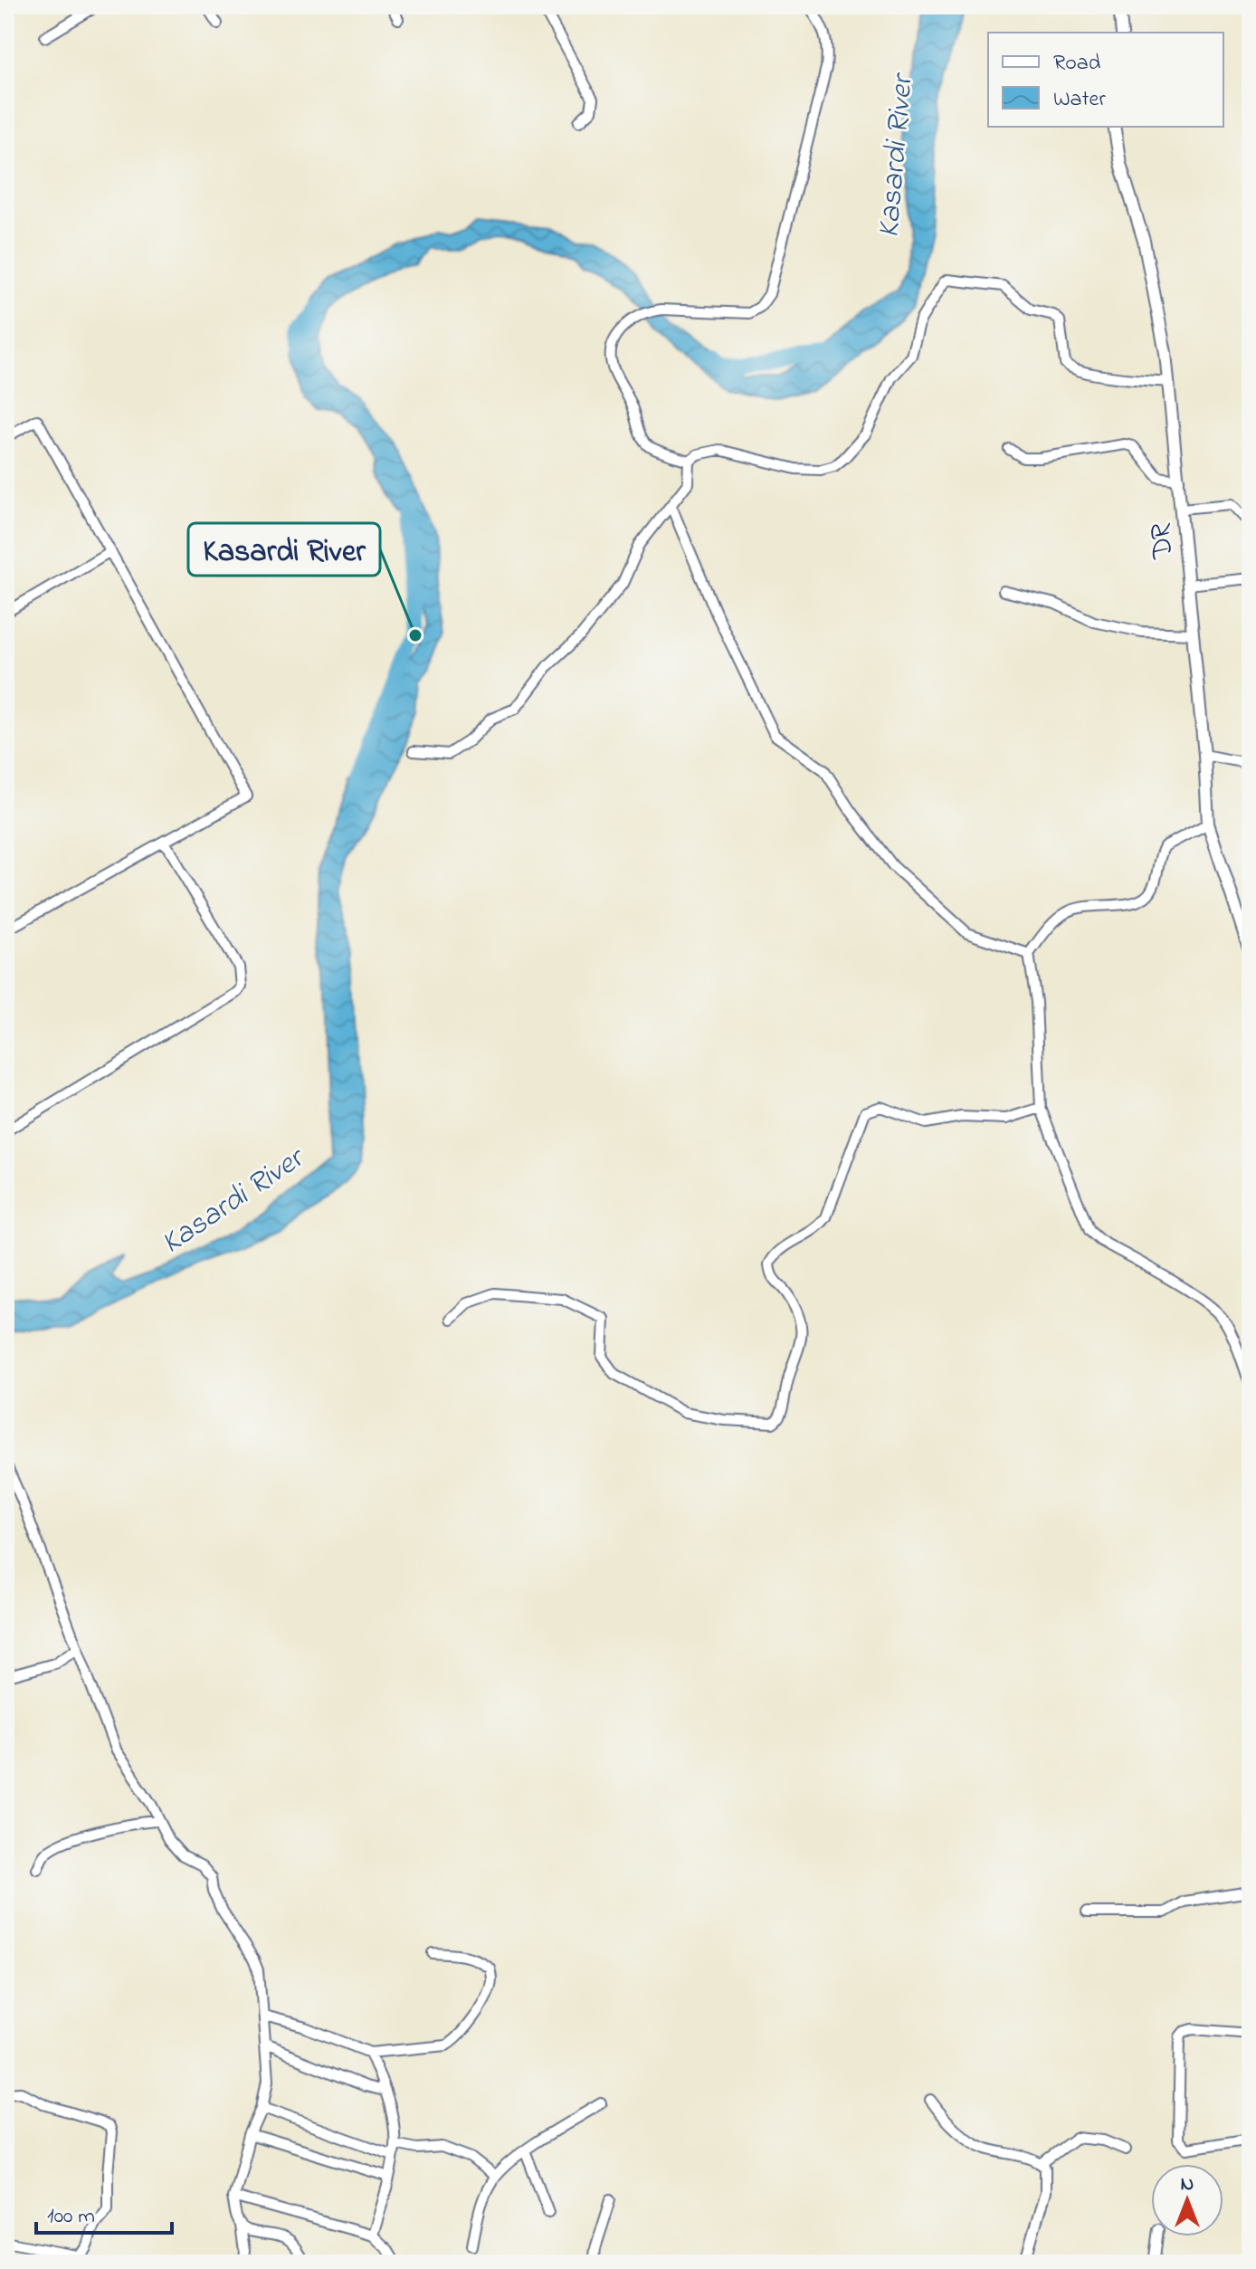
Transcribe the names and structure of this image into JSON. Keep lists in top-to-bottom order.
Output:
{
  "streets": {
    "street": ["DR"]
  },
  "water": ["Kasardi River"],
  "places": ["Kasardi River"],
  "legend": ["Road", "Water"],
  "scale_bar": "100 m",
  "north": "top"
}
